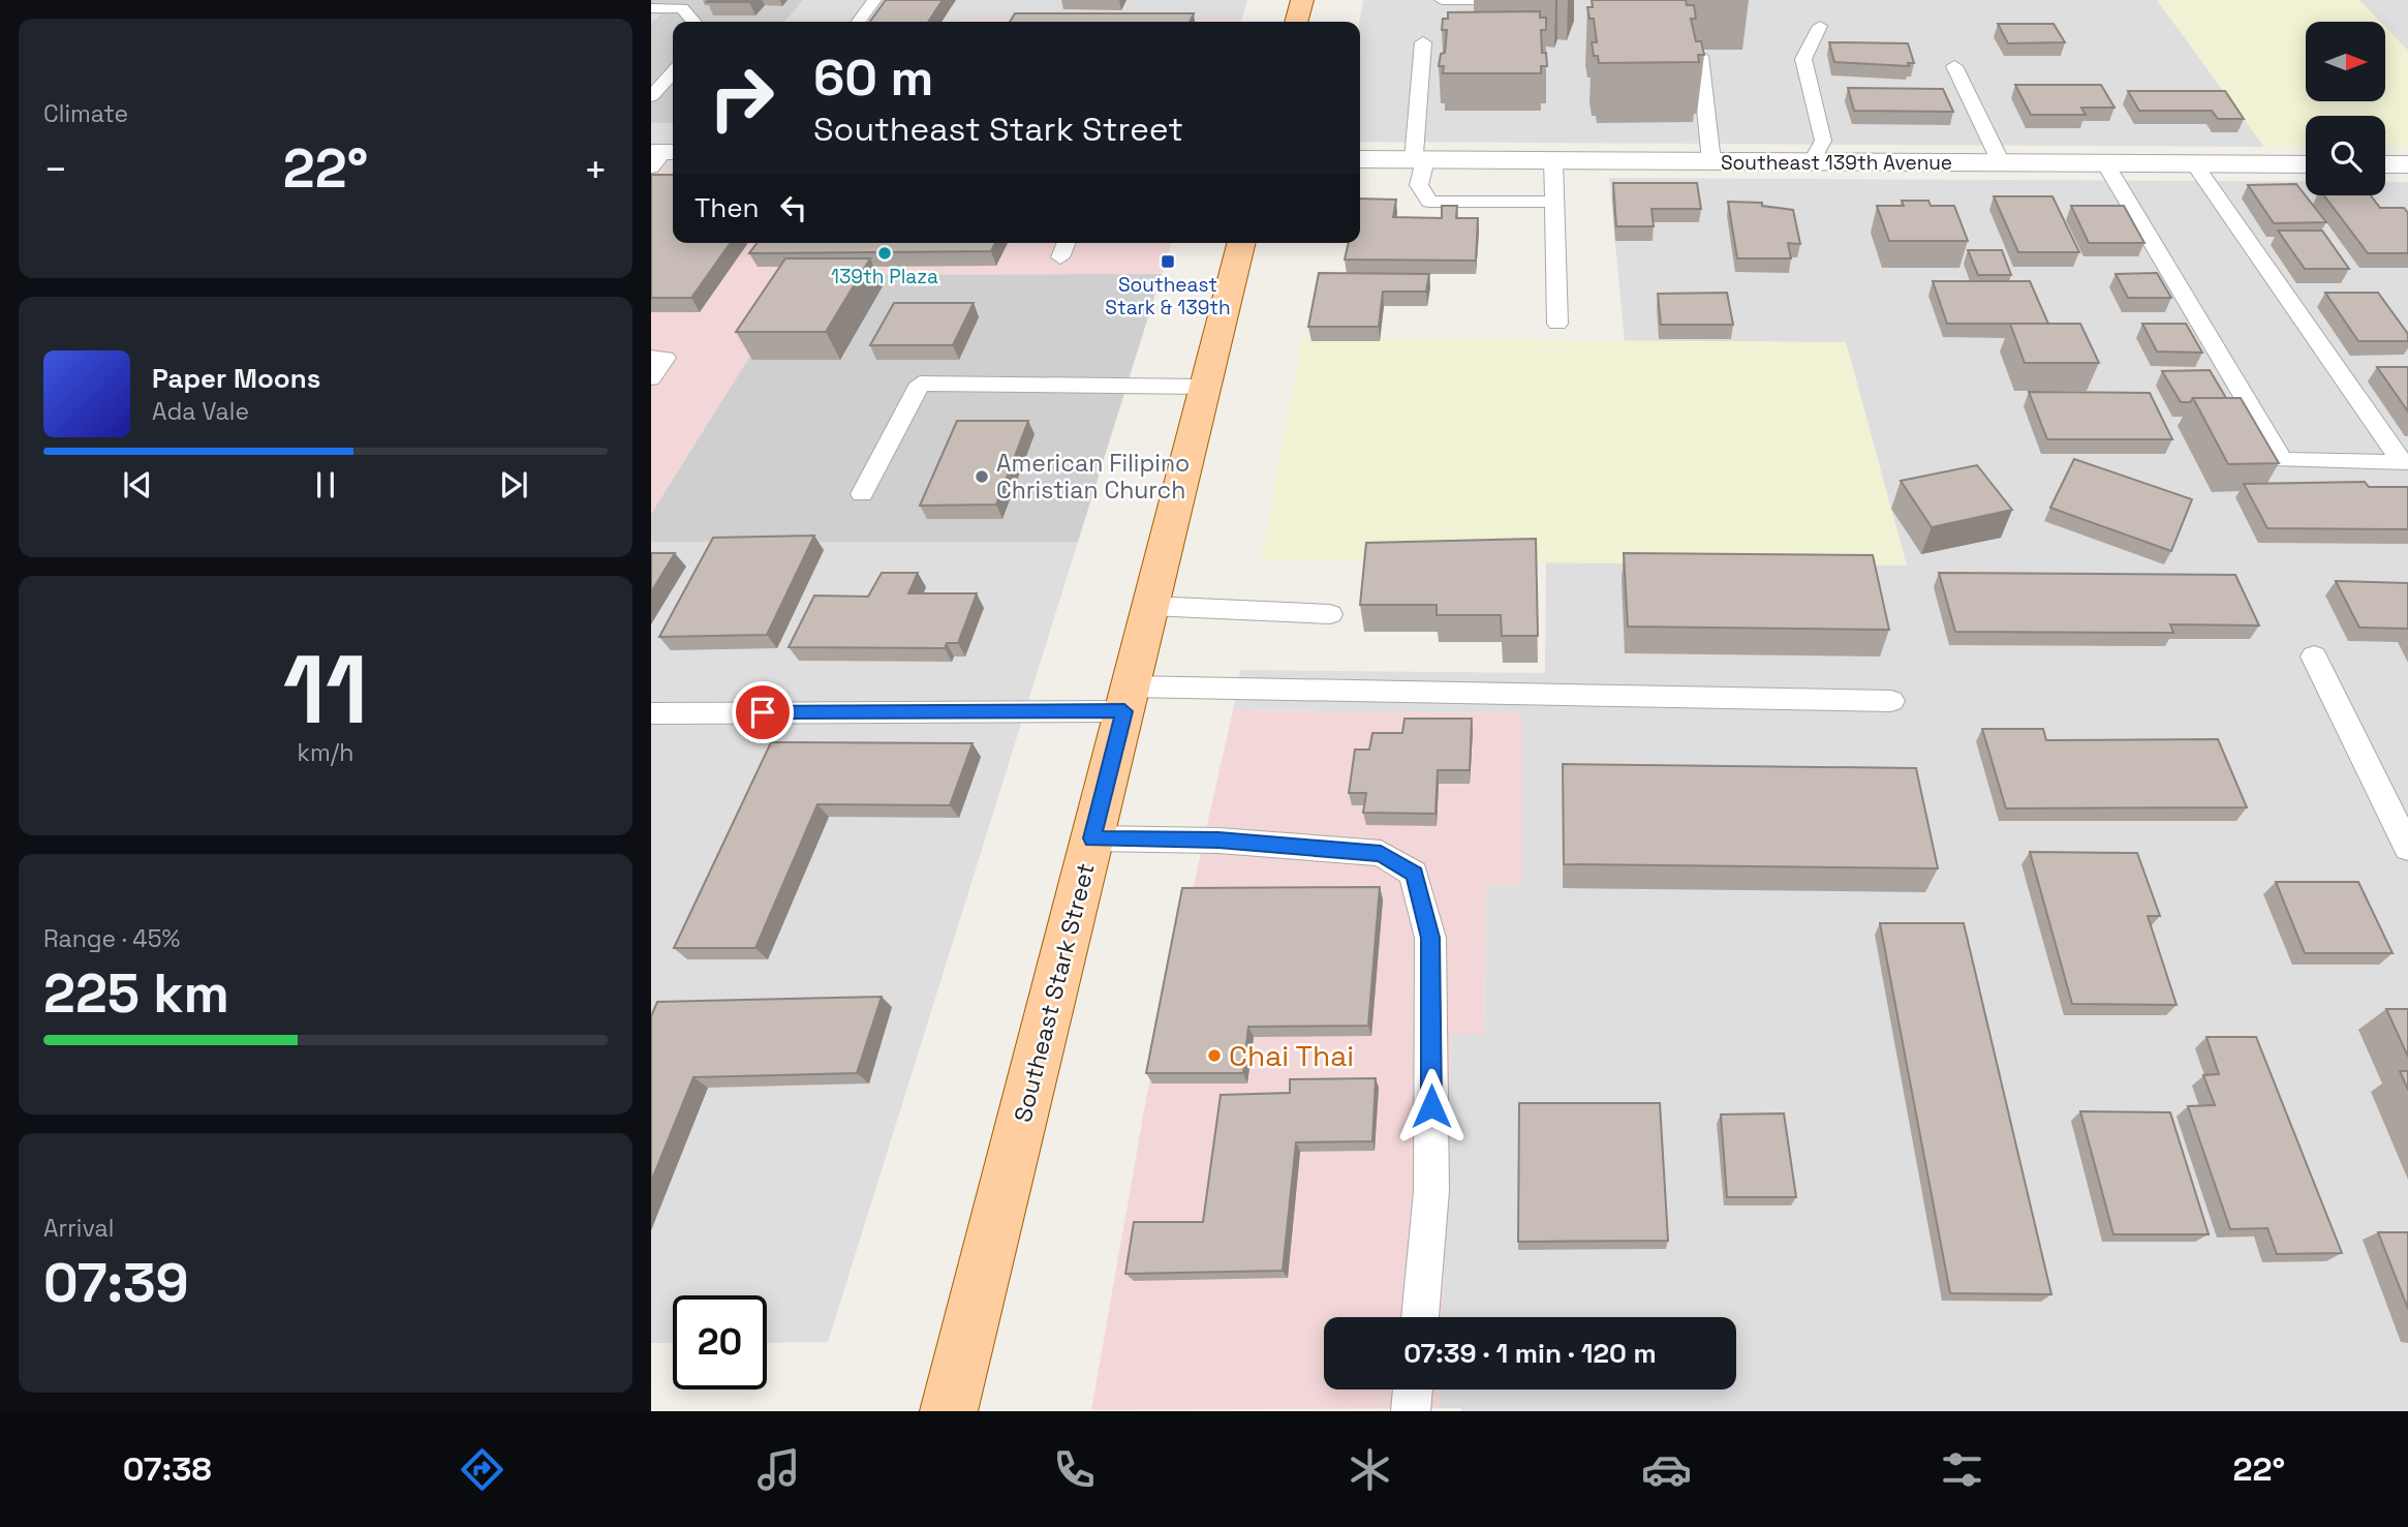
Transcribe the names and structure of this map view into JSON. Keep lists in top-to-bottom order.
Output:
{
  "streets": {
    "main road": ["Southeast Stark Street"],
    "street": ["Southeast 139th Avenue"]
  },
  "places": {
    "other": ["139th Plaza", "American Filipino Christian Church", "Chai Thai"],
    "transit": ["Southeast Stark & 139th"]
  },
  "north": "right",
  "page": {
    "tile": [
      "Climate",
      ["11", "km/h"],
      ["Range · 45%", "225 km"],
      ["Arrival", "07:39"]
    ],
    "turn": ["60 m", "Southeast Stark Street"],
    "heat": ["−", "22°", "+"],
    "then": "Then",
    "song": ["Paper Moons", "Ada Vale"],
    "limit": "20",
    "trip": "07:39 · 1 min · 120 m",
    "tabs": ["07:38", "22°"]
  }
}
